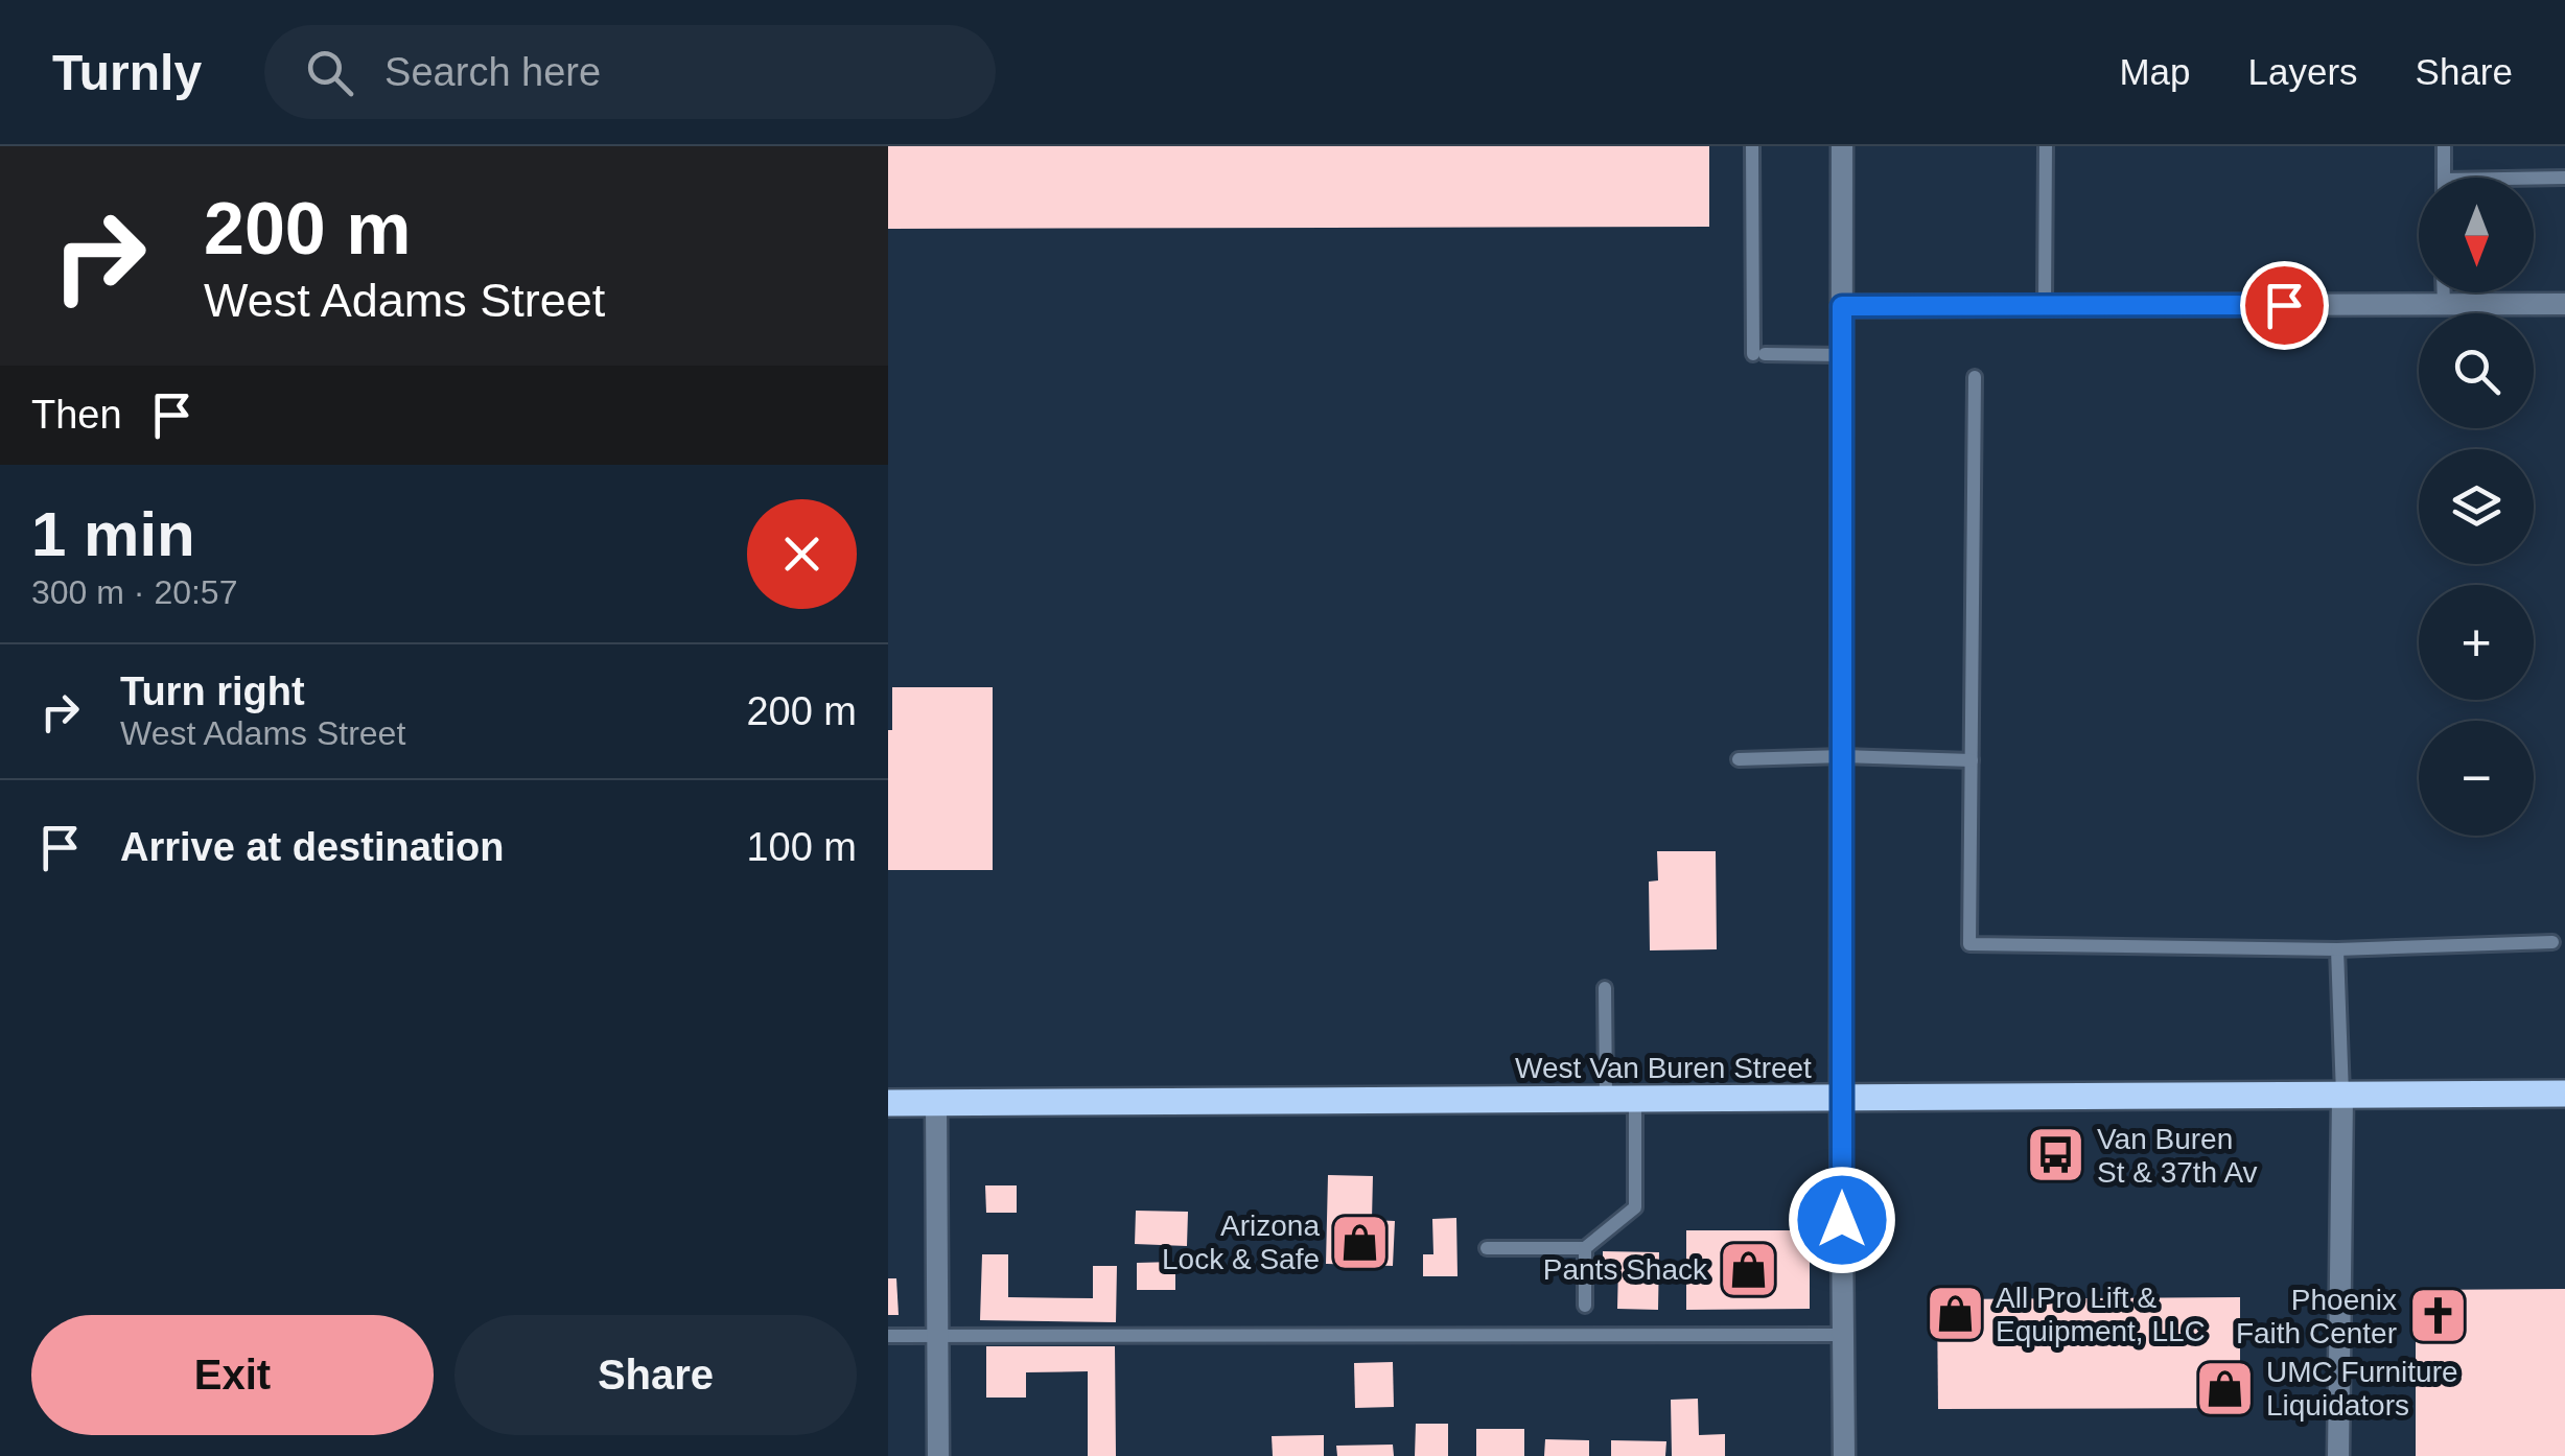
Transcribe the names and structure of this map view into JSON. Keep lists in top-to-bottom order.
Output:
{
  "streets": {
    "main road": ["West Van Buren Street"]
  },
  "places": {
    "bus stop": ["Van Buren St & 37th Av"],
    "shop": [
      "Arizona Lock & Safe",
      "Pants Shack",
      "All Pro Lift & Equipment, LLC",
      "UMC Furniture Liquidators"
    ],
    "church": ["Phoenix Faith Center"]
  },
  "north": "bottom",
  "page": {
    "header": "Turnly",
    "search": "Search here",
    "nav": ["Map", "Layers", "Share"],
    "turn": ["200 m", "West Adams Street"],
    "map_buttons": ["+", "−"],
    "then": "Then",
    "heading": ["1 min", "300 m · 20:57"],
    "list": [
      {
        "name": "Turn right",
        "note": "West Adams Street",
        "value": "200 m"
      },
      {
        "name": "Arrive at destination",
        "value": "100 m"
      }
    ],
    "buttons": ["Exit", "Share"]
  }
}
